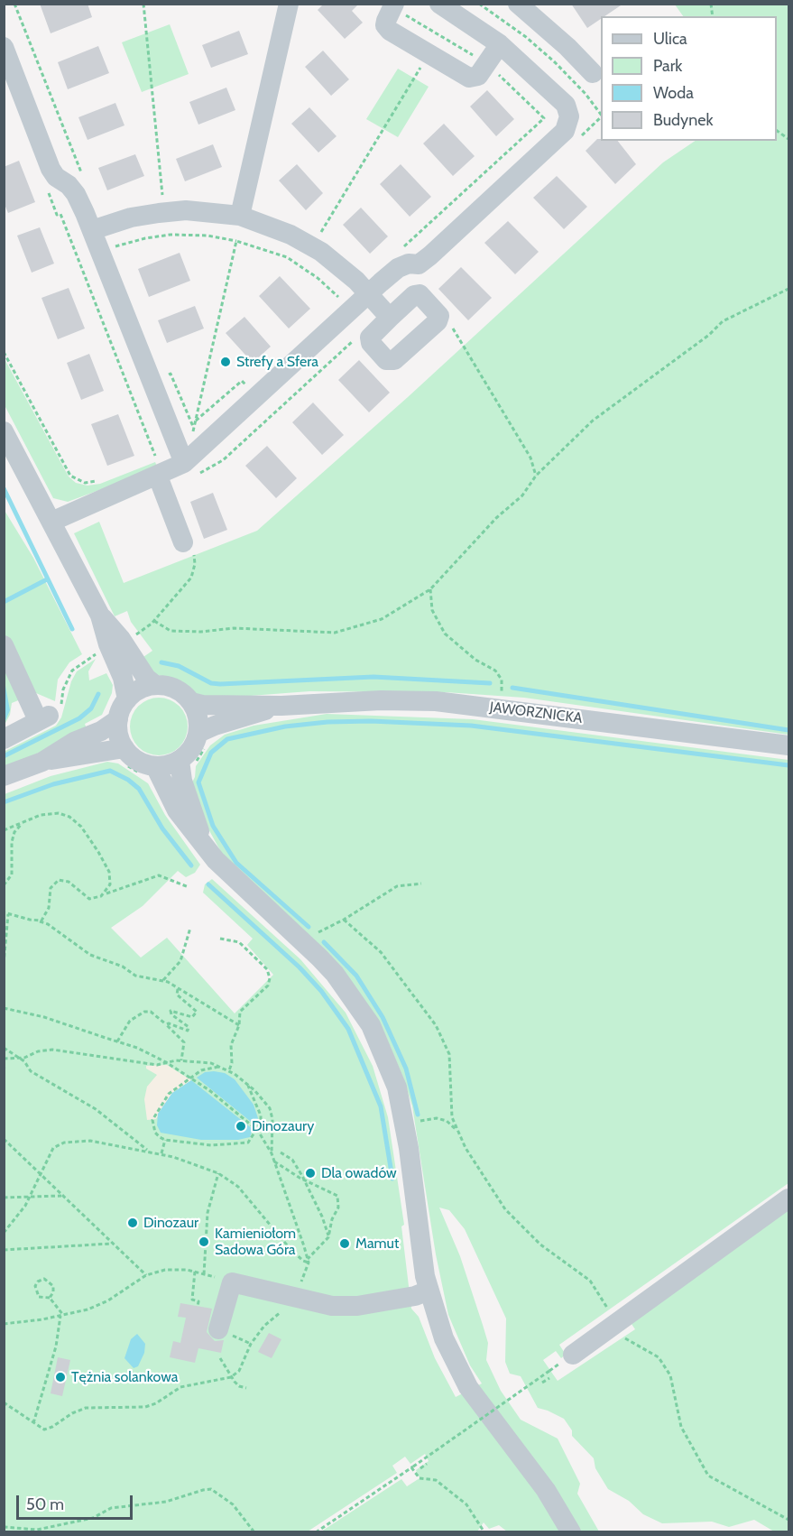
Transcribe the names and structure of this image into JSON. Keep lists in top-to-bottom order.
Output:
{
  "streets": {
    "street": ["JAWORZNICKA"]
  },
  "places": [
    "Strefy a Sfera",
    "Dinozaury",
    "Dla owadów",
    "Dinozaur",
    "Kamieniołom Sadowa Góra",
    "Mamut",
    "Tężnia solankowa"
  ],
  "legend": [
    "Ulica",
    "Park",
    "Woda",
    "Budynek"
  ],
  "scale_bar": "50 m"
}
